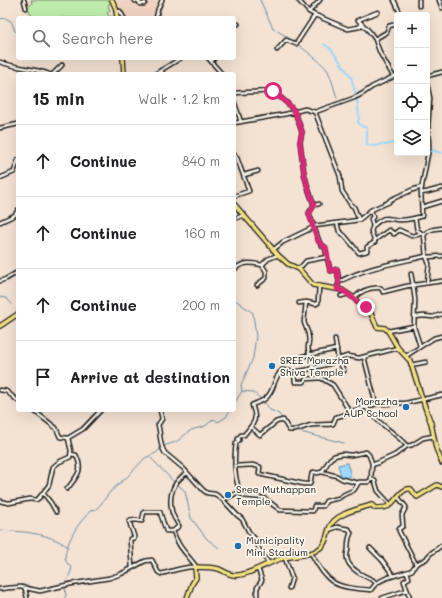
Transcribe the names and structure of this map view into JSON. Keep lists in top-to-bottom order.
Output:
{
  "places": [
    "SREE Morazha Shiva Temple",
    "Morazha AUP School",
    "Sree Muthappan Temple",
    "Municipality Mini Stadium"
  ],
  "page": {
    "map_buttons": ["+", "−"],
    "search": "Search here",
    "heading": ["15 min", "Walk · 1.2 km"],
    "list": [
      ["Continue", "840 m"],
      ["Continue", "160 m"],
      ["Continue", "200 m"],
      "Arrive at destination"
    ]
  }
}
